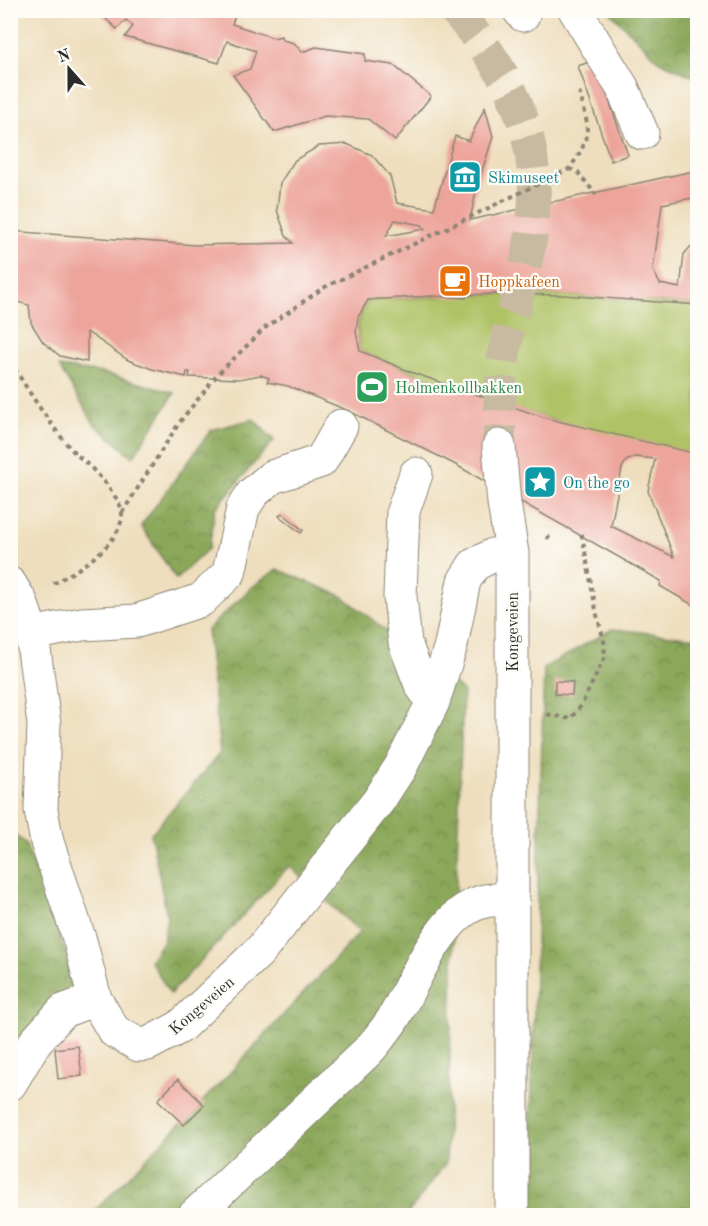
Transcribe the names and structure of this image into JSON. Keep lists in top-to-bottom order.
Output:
{
  "streets": {
    "street": ["Kongeveien"]
  },
  "places": {
    "museum": ["Skimuseet"],
    "cafe": ["Hoppkafeen"],
    "sports": ["Holmenkollbakken"],
    "place": ["On the go"]
  },
  "north": "top"
}
